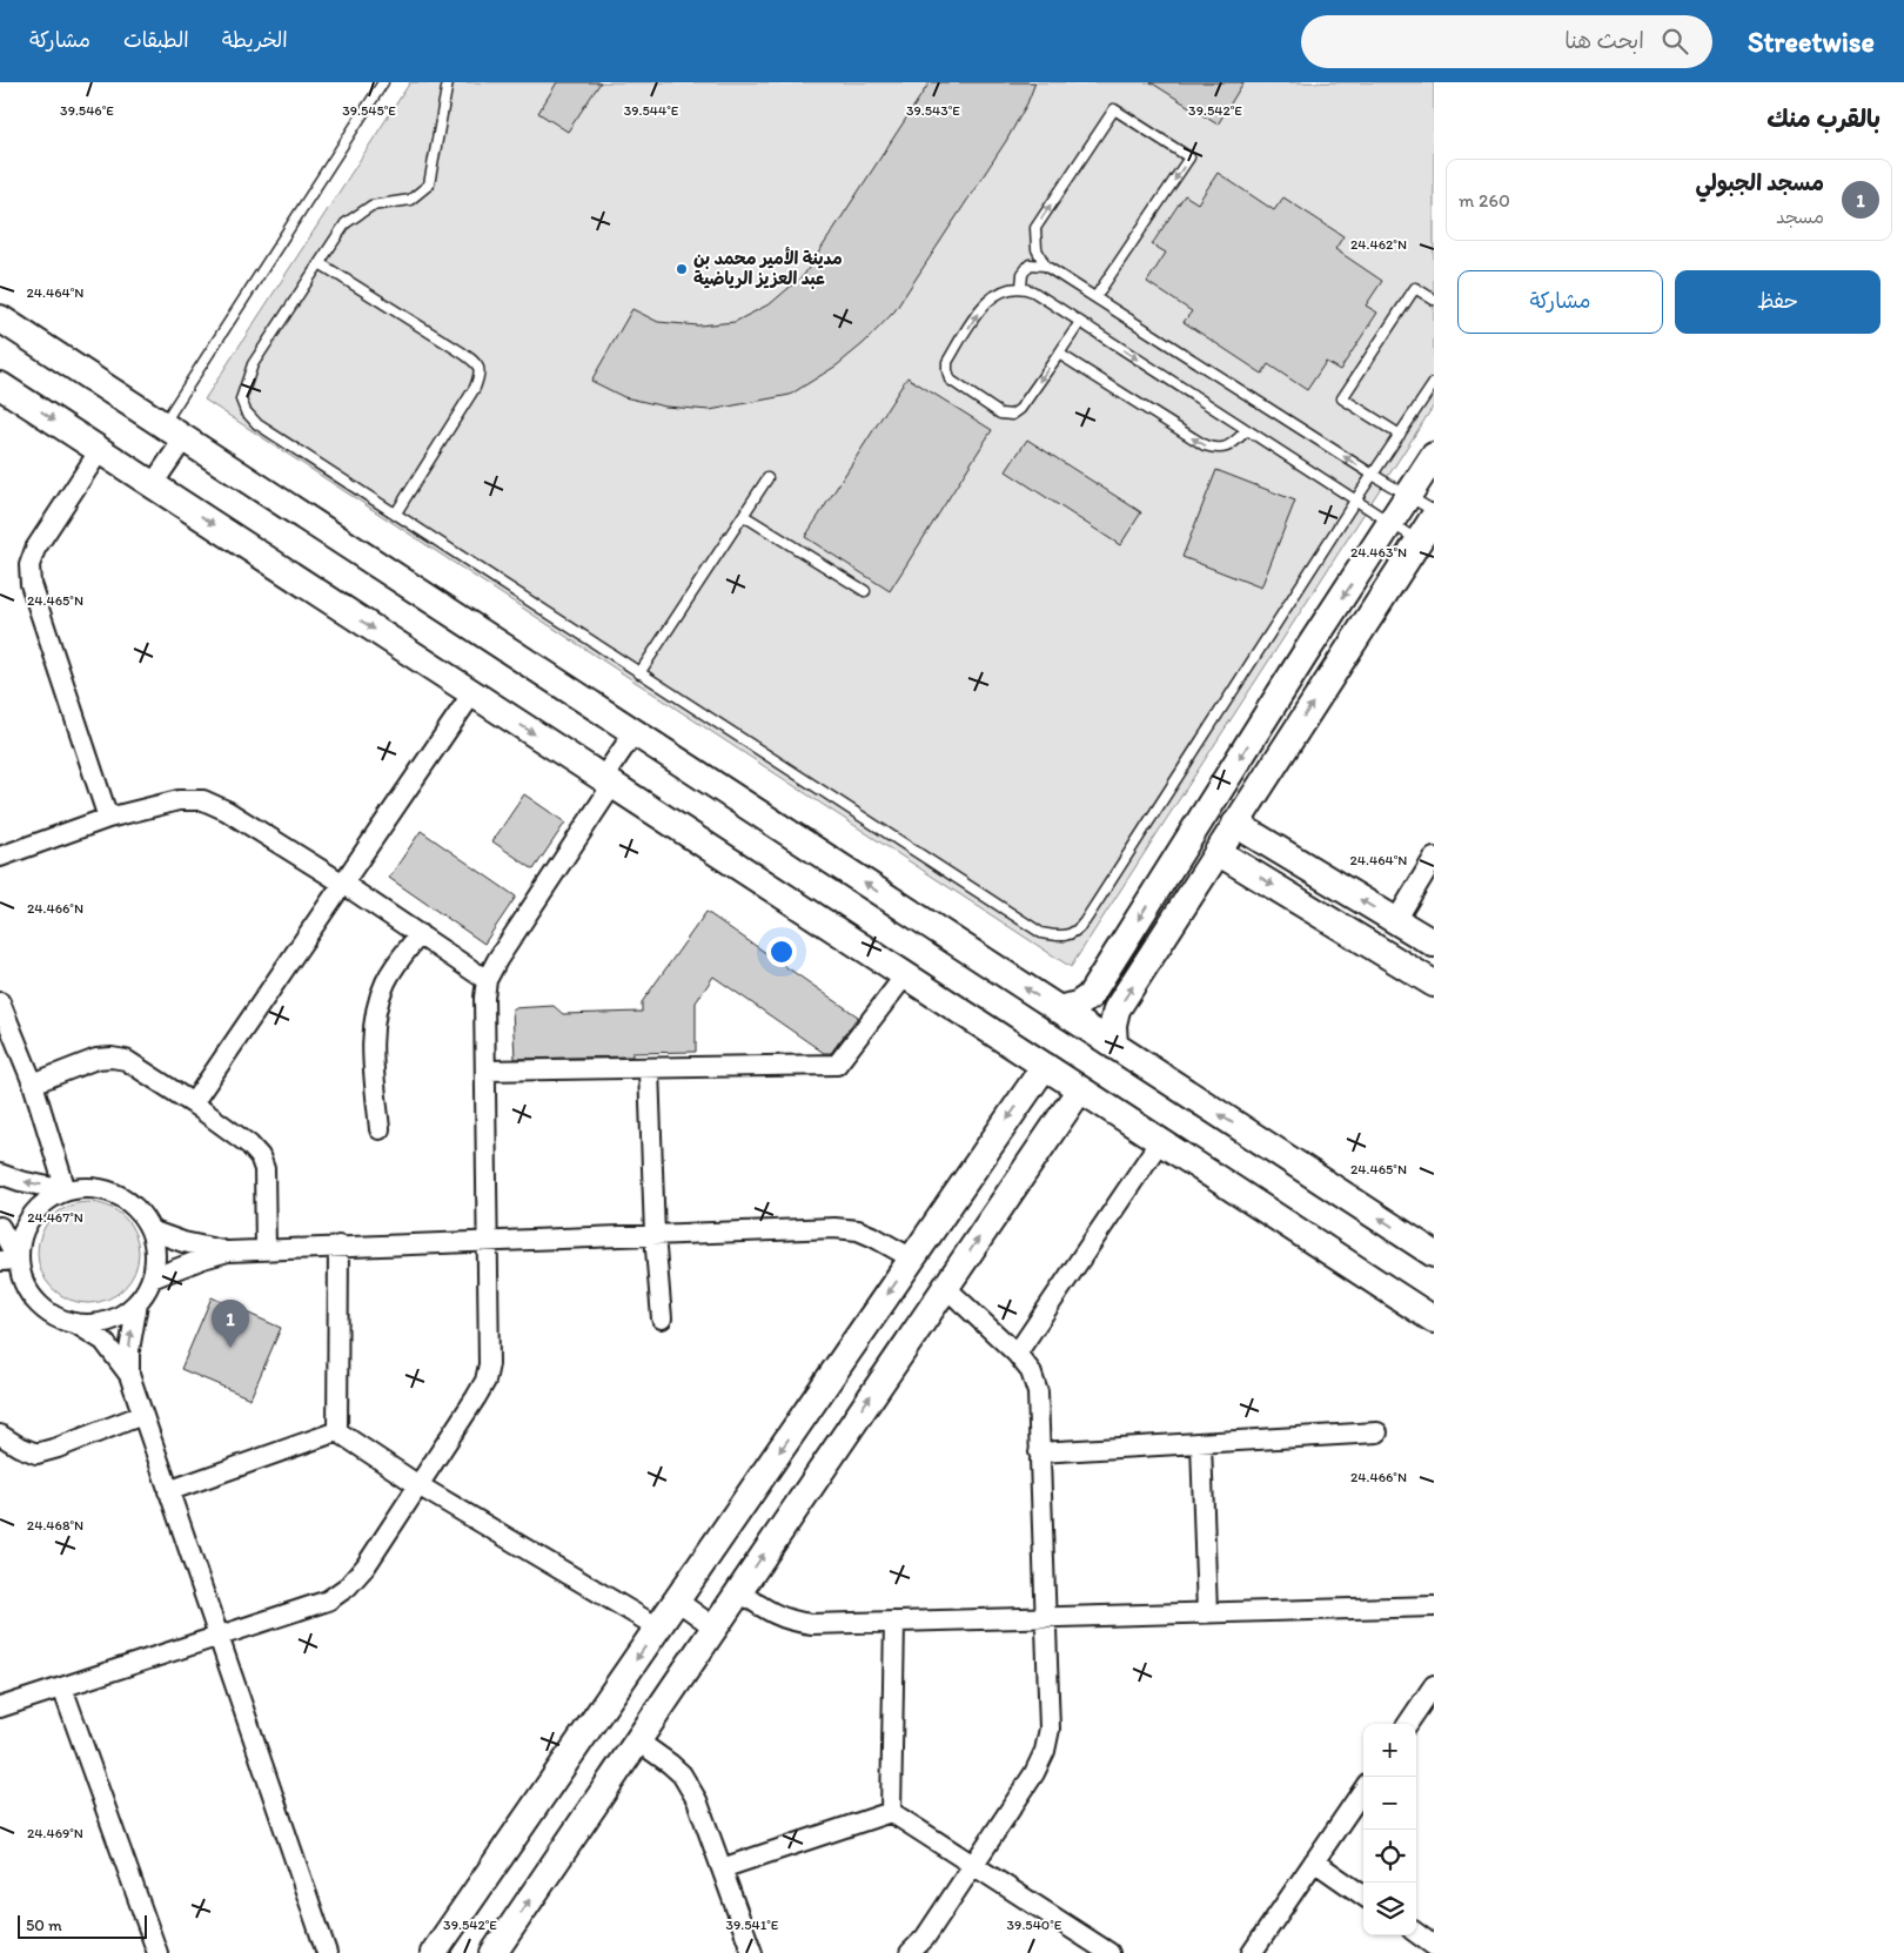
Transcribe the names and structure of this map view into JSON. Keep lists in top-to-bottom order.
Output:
{
  "places": ["مدينة الأمير محمد بن عبد العزيز الرياضية"],
  "scale_bar": "50 m",
  "page": {
    "header": "Streetwise",
    "search": "ابحث هنا",
    "nav": ["الخريطة", "الطبقات", "مشاركة"],
    "heading": "بالقرب منك",
    "list": [
      {
        "mark": "1",
        "name": "مسجد الجبولي",
        "note": "مسجد",
        "value": "260 m"
      }
    ],
    "buttons": ["حفظ", "مشاركة"],
    "pins": "1",
    "map_buttons": ["+", "−"],
    "scale": "50 m"
  },
  "coordinates": [
    "39.546°E",
    "39.545°E",
    "39.544°E",
    "39.543°E",
    "39.542°E",
    "24.462°N",
    "24.464°N",
    "24.463°N",
    "24.465°N",
    "24.466°N",
    "24.467°N",
    "24.468°N",
    "24.469°N",
    "39.541°E",
    "39.540°E"
  ]
}
